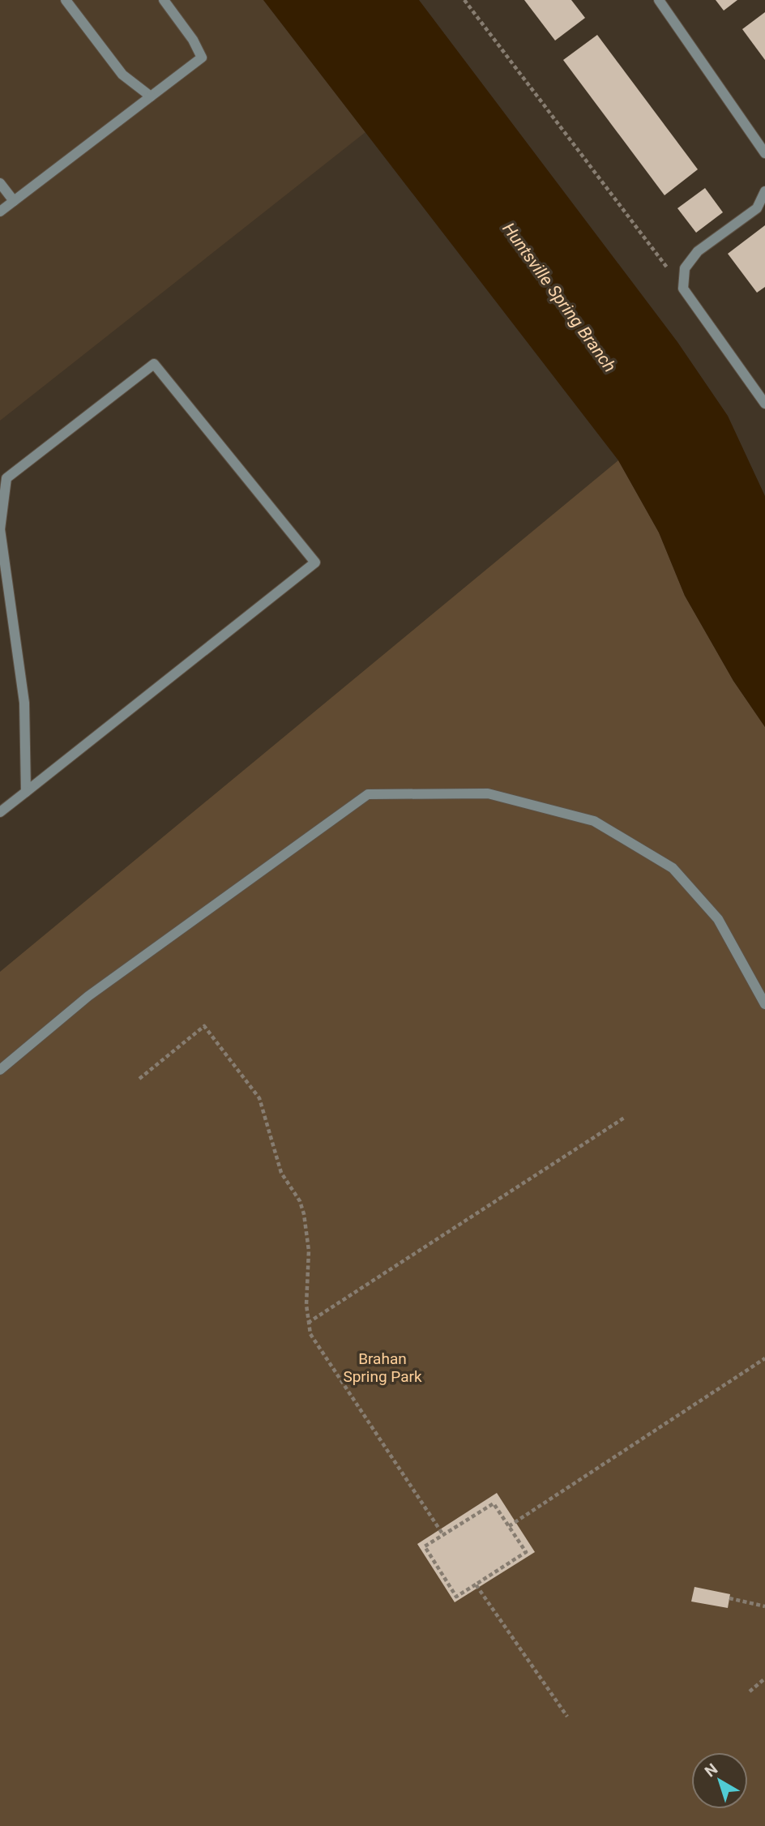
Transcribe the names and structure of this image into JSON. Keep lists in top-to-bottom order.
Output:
{
  "water": ["Huntsville Spring Branch"],
  "parks": ["Brahan Spring Park"],
  "north": "top left"
}
